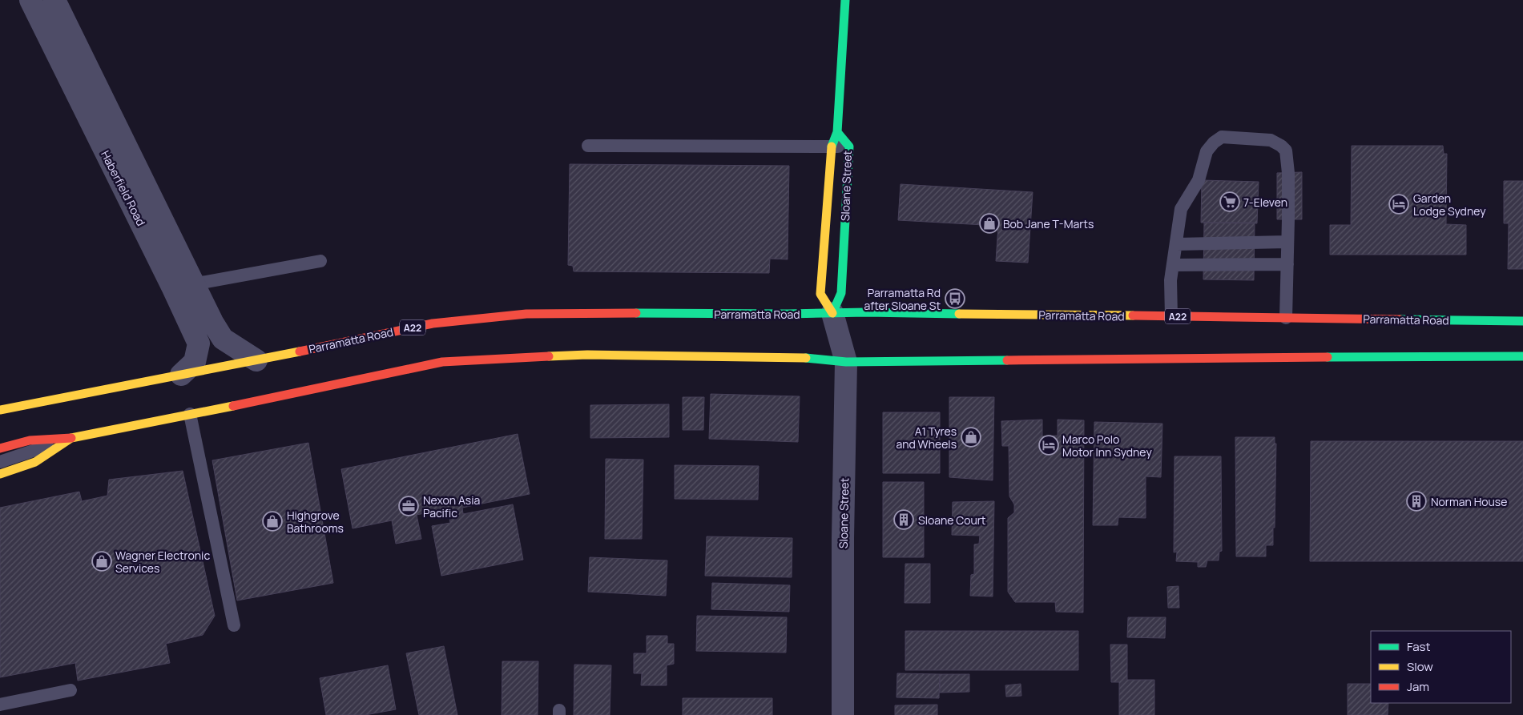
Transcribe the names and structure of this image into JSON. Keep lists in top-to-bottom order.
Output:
{
  "streets": {
    "main road": ["Sloane Street", "Parramatta Road", "A22"],
    "street": ["Haberfield Road"]
  },
  "crossings": [
    ["Sloane Street", "Parramatta Road"],
    ["Haberfield Road", "Parramatta Road"]
  ],
  "places": {
    "supermarket": ["7-Eleven"],
    "hotel": ["Garden Lodge Sydney", "Marco Polo Motor Inn Sydney"],
    "shop": [
      "Bob Jane T-Marts",
      "A1 Tyres and Wheels",
      "Highgrove Bathrooms",
      "Wagner Electronic Services"
    ],
    "bus stop": ["Parramatta Rd after Sloane St"],
    "building": ["Norman House", "Sloane Court"],
    "office": ["Nexon Asia Pacific"]
  },
  "legend": ["Fast", "Slow", "Jam"]
}
